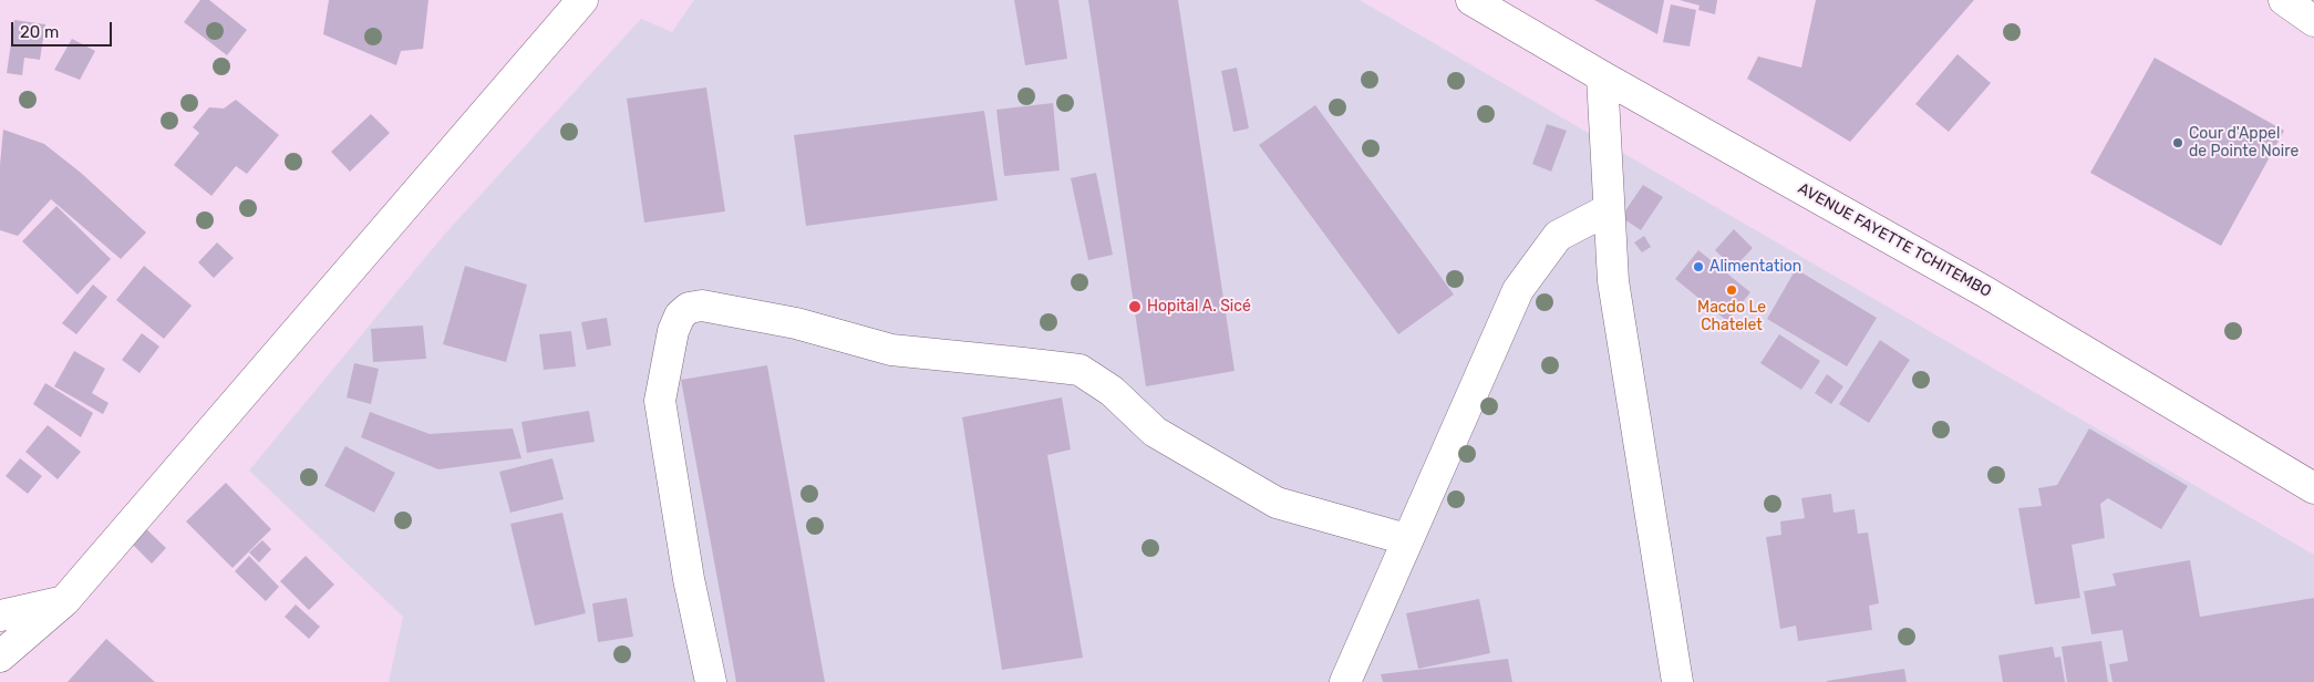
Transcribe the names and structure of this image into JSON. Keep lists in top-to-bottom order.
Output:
{
  "streets": {
    "street": ["AVENUE FAYETTE TCHITEMBO"]
  },
  "places": [
    "Cour d'Appel de Pointe Noire",
    "Alimentation",
    "Macdo Le Chatelet",
    "Hopital A. Sicé"
  ],
  "scale_bar": "20 m"
}
